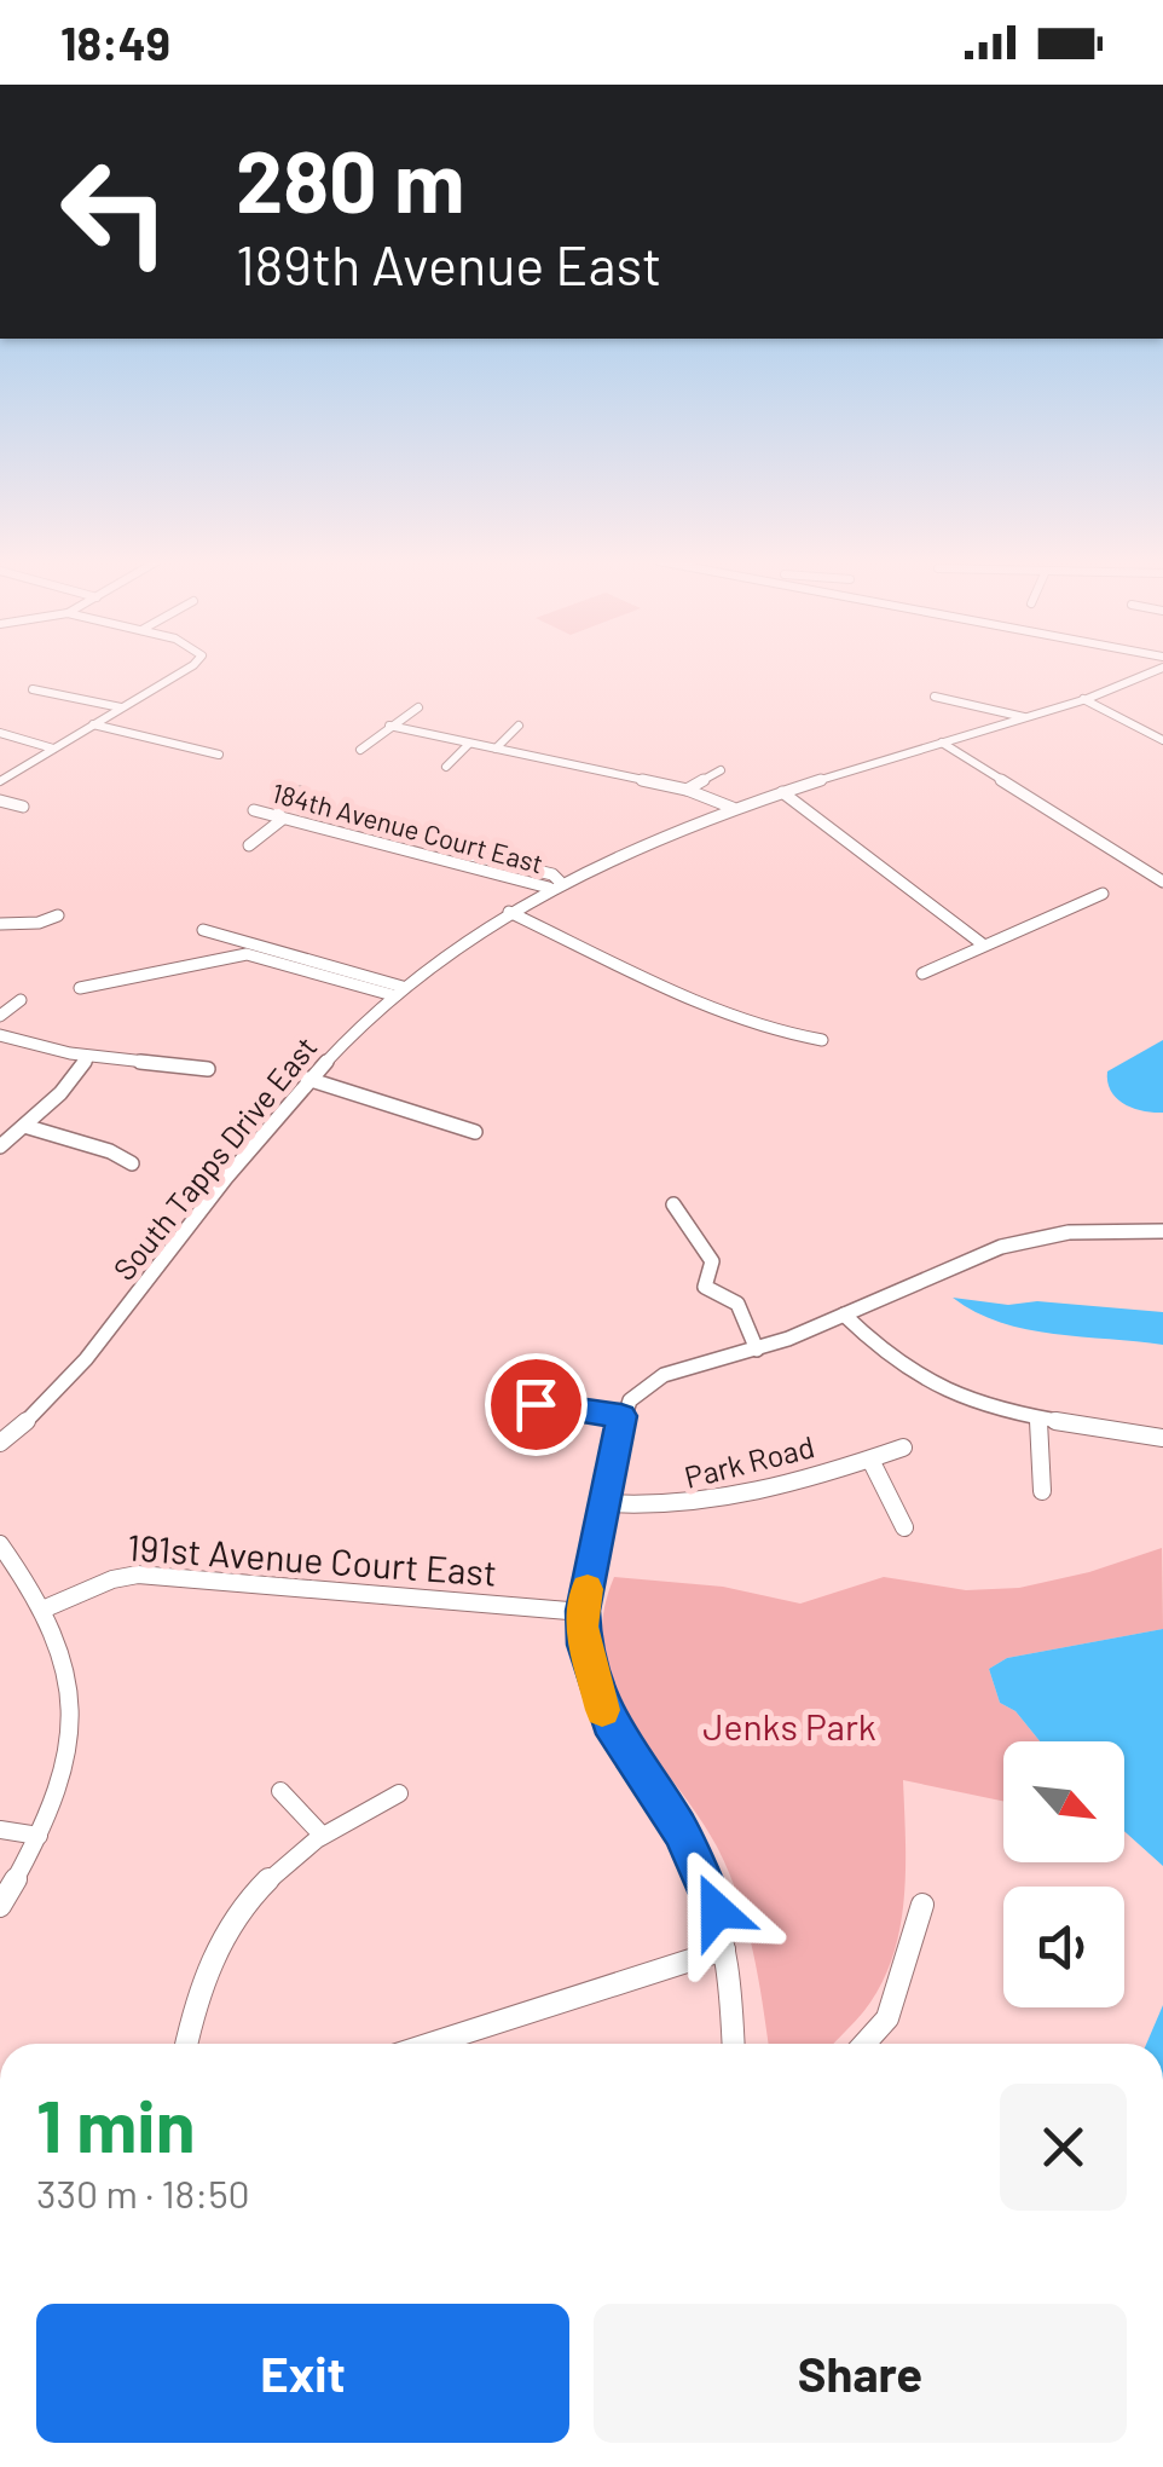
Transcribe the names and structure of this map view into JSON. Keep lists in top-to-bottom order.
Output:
{
  "streets": {
    "street": [
      "184th Avenue Court East",
      "South Tapps Drive East",
      "Park Road",
      "191st Avenue Court East"
    ]
  },
  "crossings": [
    ["184th Avenue Court East", "South Tapps Drive East"]
  ],
  "parks": ["Jenks Park"],
  "north": "bottom right",
  "page": {
    "status": "18:49",
    "turn": ["280 m", "189th Avenue East"],
    "heading": ["1 min", "330 m · 18:50"],
    "buttons": ["Exit", "Share"]
  }
}
